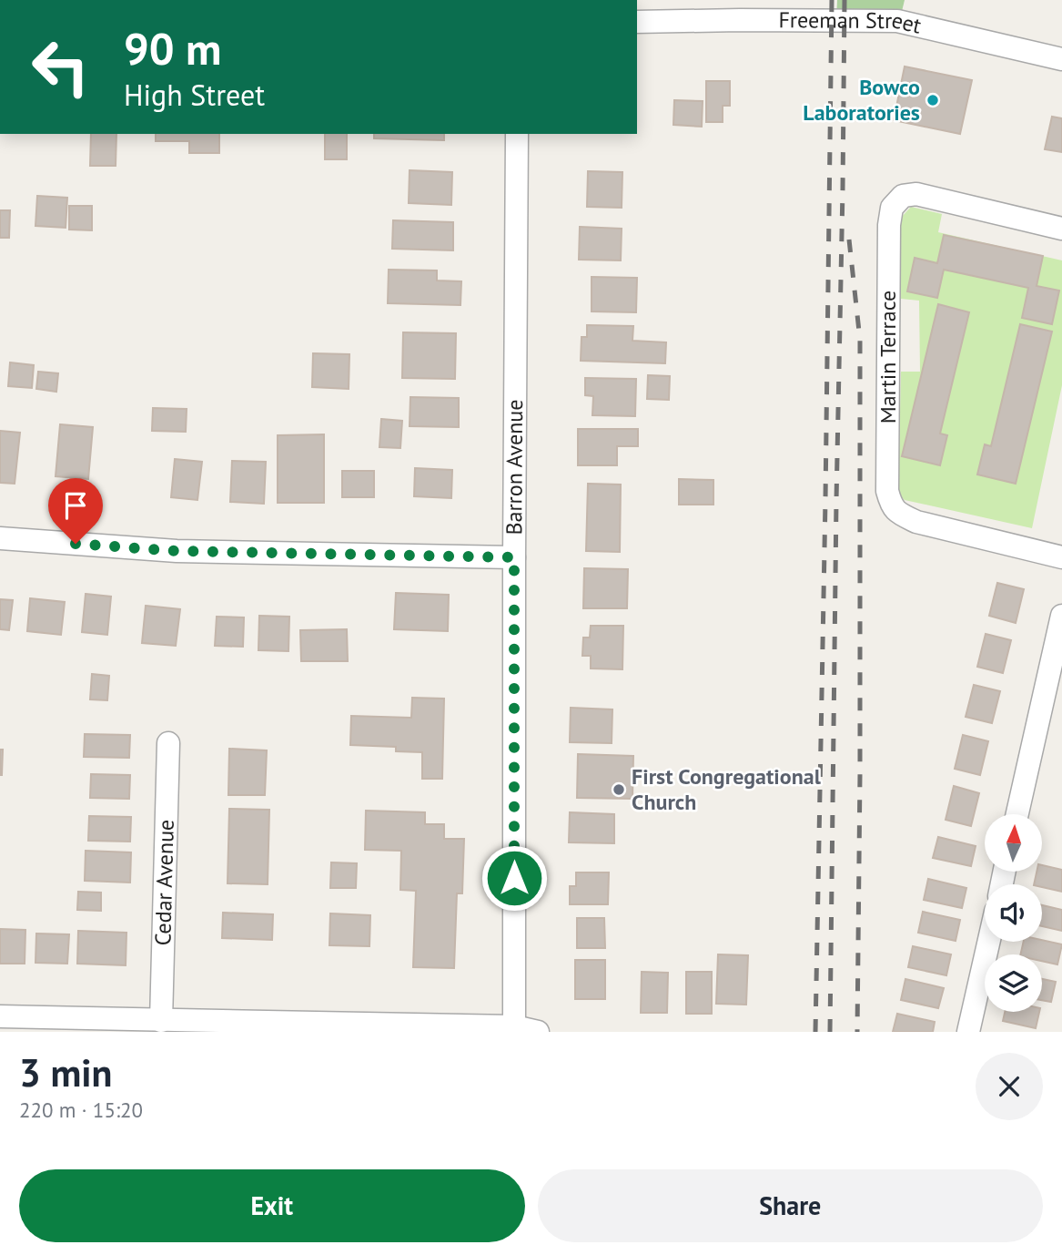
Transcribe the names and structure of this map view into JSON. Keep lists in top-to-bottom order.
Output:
{
  "streets": {
    "street": [
      "Freeman Street",
      "Martin Terrace",
      "Barron Avenue",
      "Cedar Avenue"
    ]
  },
  "places": ["Bowco Laboratories", "First Congregational Church"],
  "north": "top",
  "page": {
    "turn": ["90 m", "High Street"],
    "heading": ["3 min", "220 m · 15:20"],
    "buttons": ["Exit", "Share"]
  }
}
